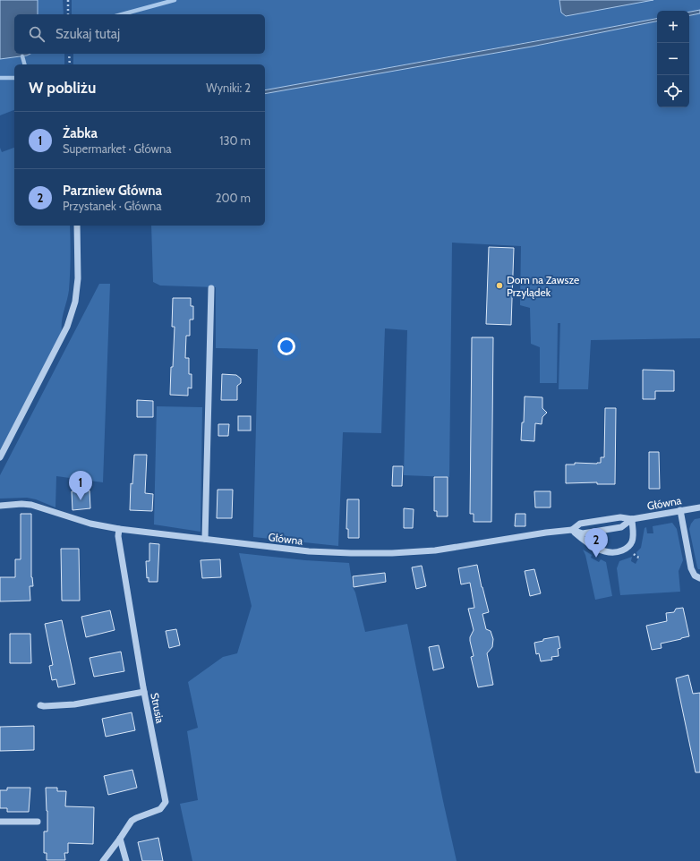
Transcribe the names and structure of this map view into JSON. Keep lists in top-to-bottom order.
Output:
{
  "streets": {
    "street": ["Główna", "Strusia"]
  },
  "crossings": [
    ["Główna", "Strusia"]
  ],
  "places": ["Dom na Zawsze Przylądek"],
  "page": {
    "map_buttons": ["+", "−"],
    "search": "Szukaj tutaj",
    "heading": ["W pobliżu", "Wyniki: 2"],
    "list": [
      {
        "mark": "1",
        "name": "Żabka",
        "note": "Supermarket · Główna",
        "value": "130 m"
      },
      {
        "mark": "2",
        "name": "Parzniew Główna",
        "note": "Przystanek · Główna",
        "value": "200 m"
      }
    ],
    "pins": ["1", "2"]
  }
}
